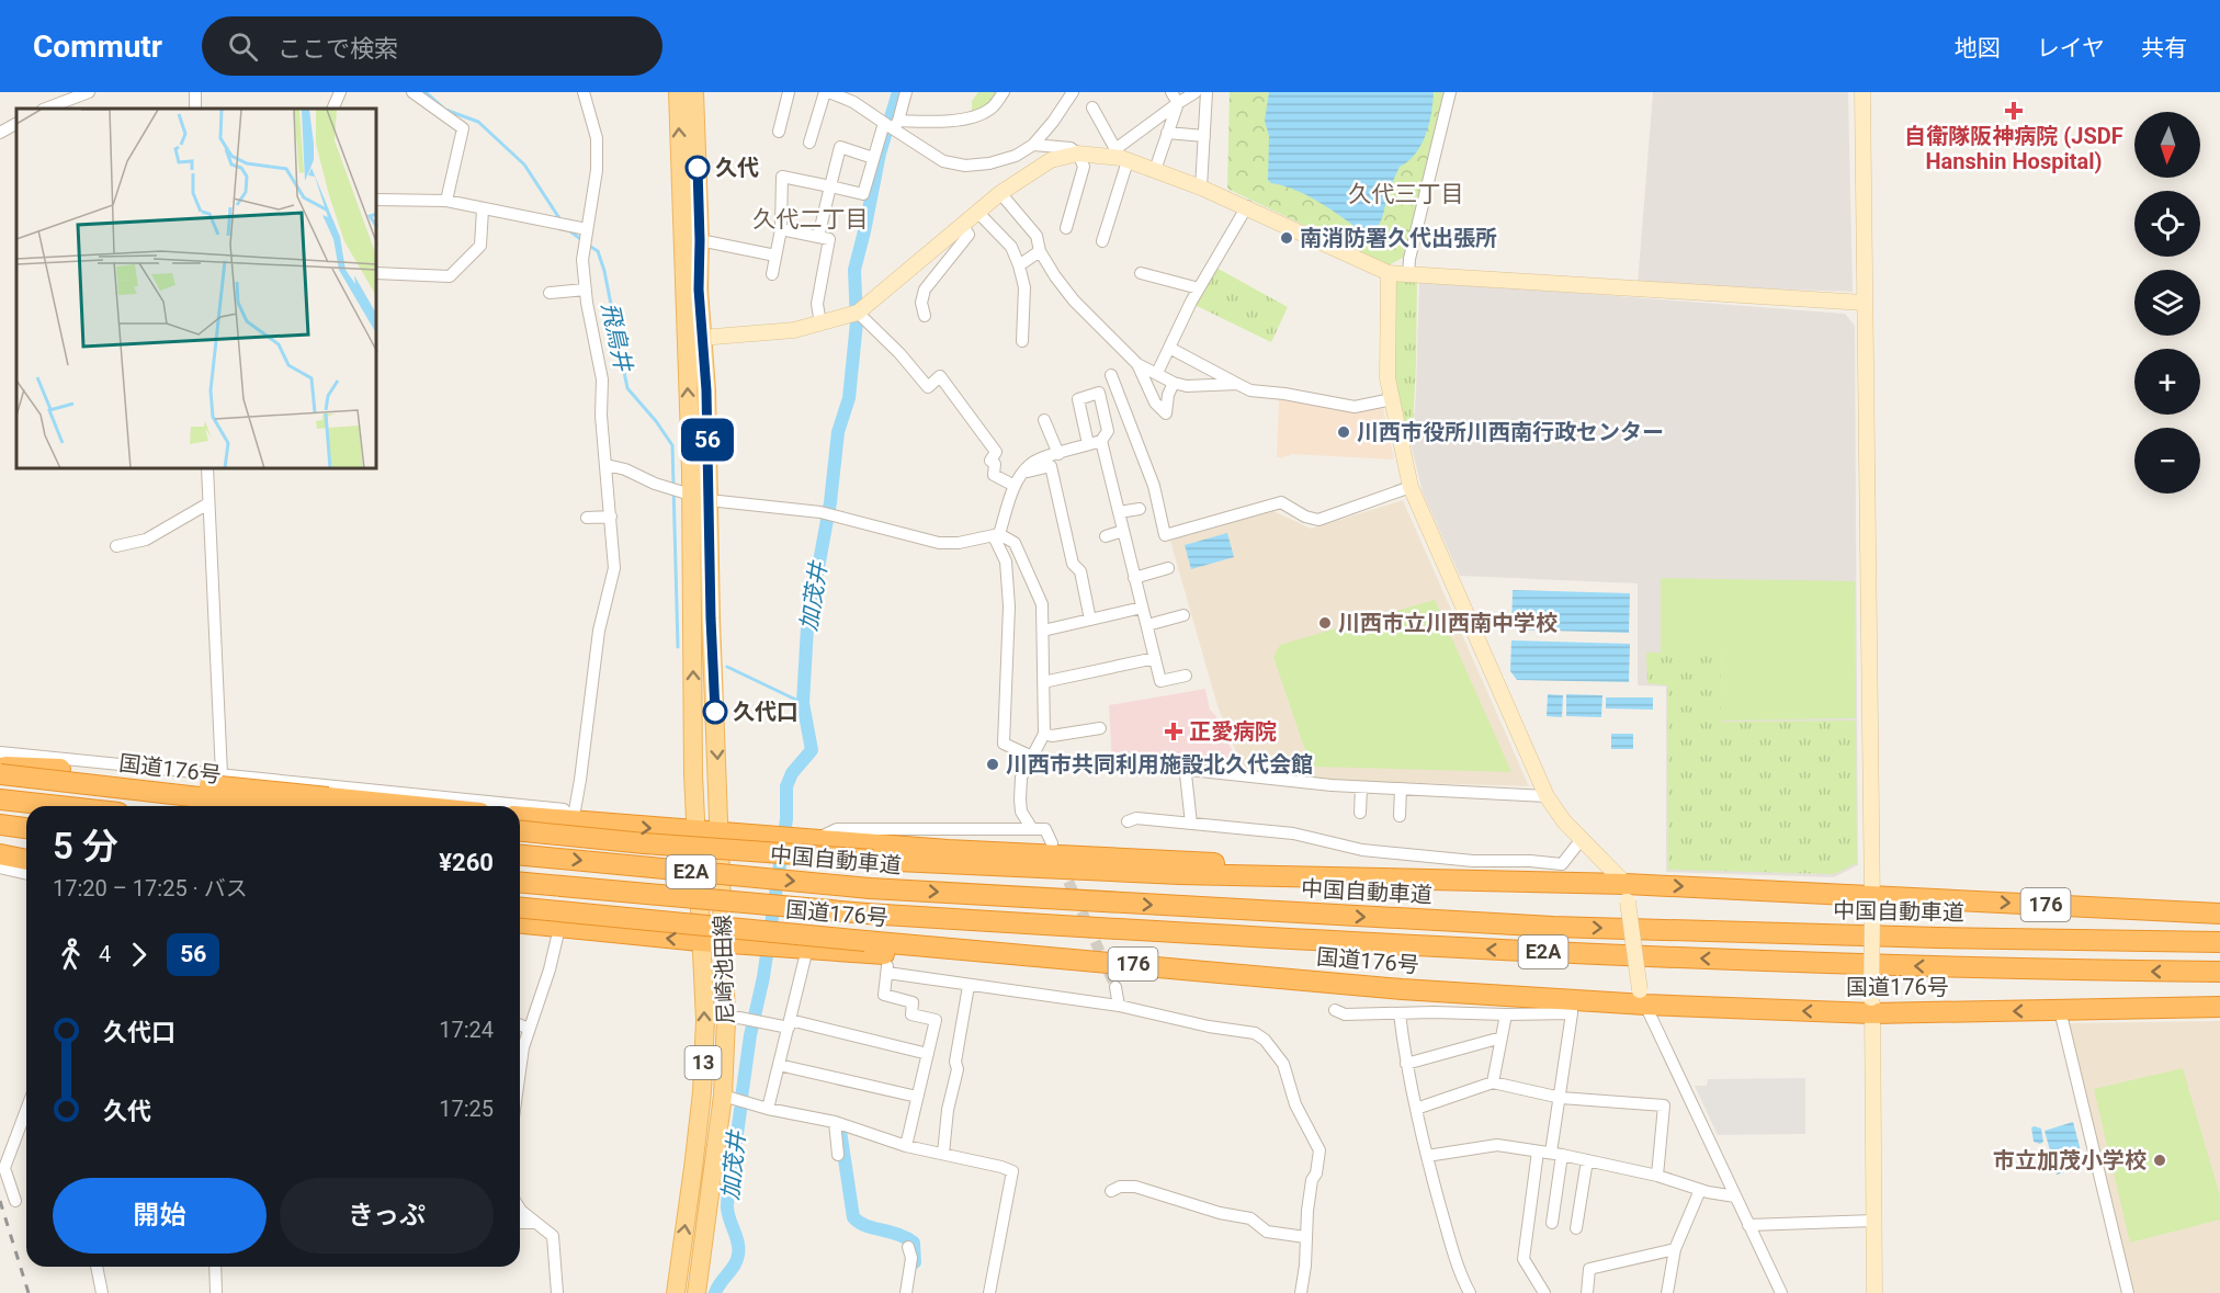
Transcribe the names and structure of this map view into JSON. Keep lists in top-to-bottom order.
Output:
{
  "streets": {
    "highway": [
      "国道176号",
      "中国自動車道",
      "E2A",
      "176"
    ],
    "main road": ["尼崎池田線", "13"]
  },
  "districts": ["久代三丁目", "久代二丁目"],
  "water": ["飛鳥井", "加茂井"],
  "places": {
    "health": ["自衛隊阪神病院 (JSDF Hanshin Hospital)", "正愛病院"],
    "other": [
      "久代",
      "南消防署久代出張所",
      "川西市役所川西南行政センター",
      "川西市立川西南中学校",
      "久代口",
      "川西市共同利用施設北久代会館",
      "市立加茂小学校"
    ]
  },
  "lines": ["bus line 56"],
  "north": "bottom",
  "page": {
    "header": "Commutr",
    "search": "ここで検索",
    "nav": ["地図", "レイヤ", "共有"],
    "on_map": "56",
    "map_buttons": ["+", "−"],
    "heading": ["5 分", "17:20 – 17:25 · バス", "¥260"],
    "legs": ["4", "56"],
    "list": [
      {
        "name": "久代口",
        "value": "17:24"
      },
      {
        "name": "久代",
        "value": "17:25"
      }
    ],
    "buttons": ["開始", "きっぷ"]
  }
}
